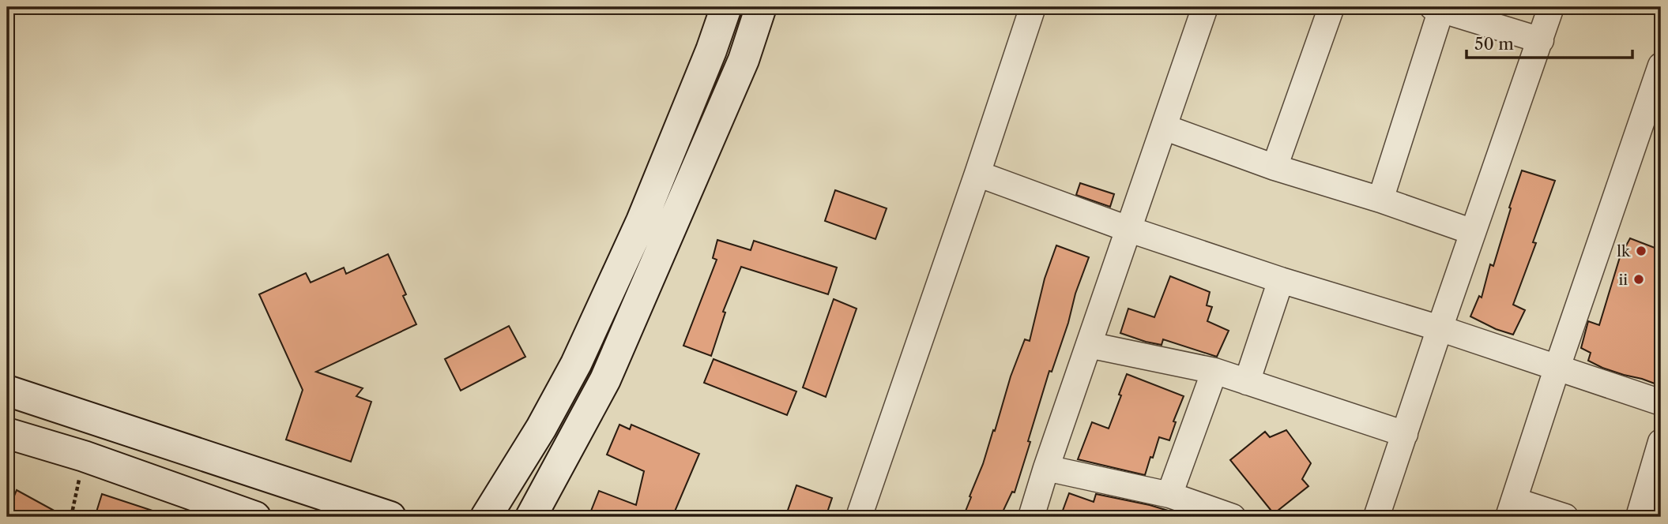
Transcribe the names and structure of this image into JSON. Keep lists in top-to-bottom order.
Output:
{
  "places": ["lk", "ii"],
  "scale_bar": "50 m"
}
